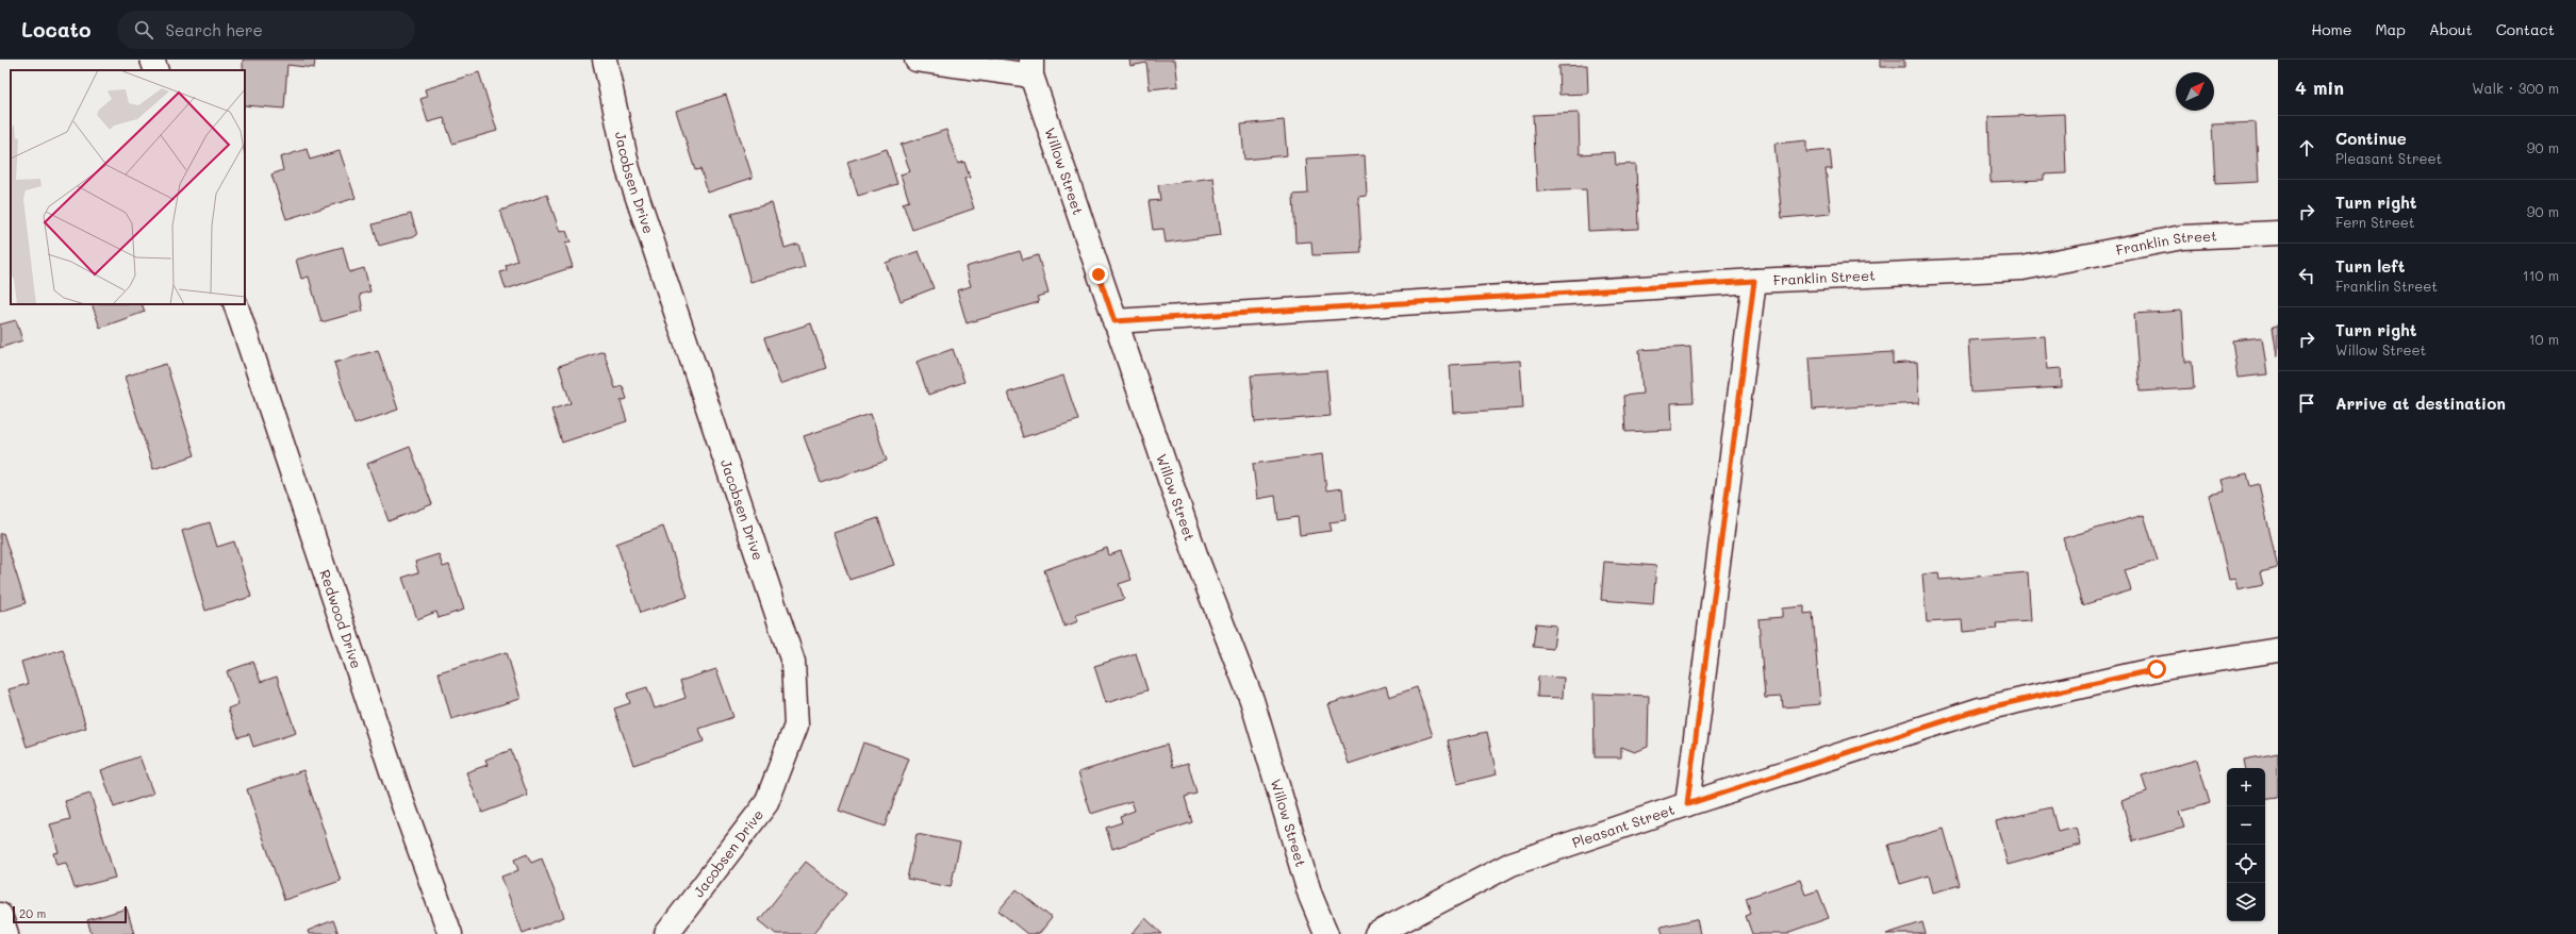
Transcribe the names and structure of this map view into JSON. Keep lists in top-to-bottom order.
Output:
{
  "streets": {
    "street": [
      "Willow Street",
      "Jacobsen Drive",
      "Franklin Street",
      "Redwood Drive",
      "Pleasant Street"
    ]
  },
  "crossings": [
    ["Willow Street", "Franklin Street"]
  ],
  "scale_bar": "20 m",
  "north": "top right",
  "page": {
    "header": "Locato",
    "search": "Search here",
    "nav": [
      "Home",
      "Map",
      "About",
      "Contact"
    ],
    "heading": ["4 min", "Walk · 300 m"],
    "list": [
      ["Continue", "Pleasant Street", "90 m"],
      ["Turn right", "Fern Street", "90 m"],
      ["Turn left", "Franklin Street", "110 m"],
      ["Turn right", "Willow Street", "10 m"],
      "Arrive at destination"
    ],
    "map_buttons": ["+", "−"],
    "scale": "20 m"
  }
}
